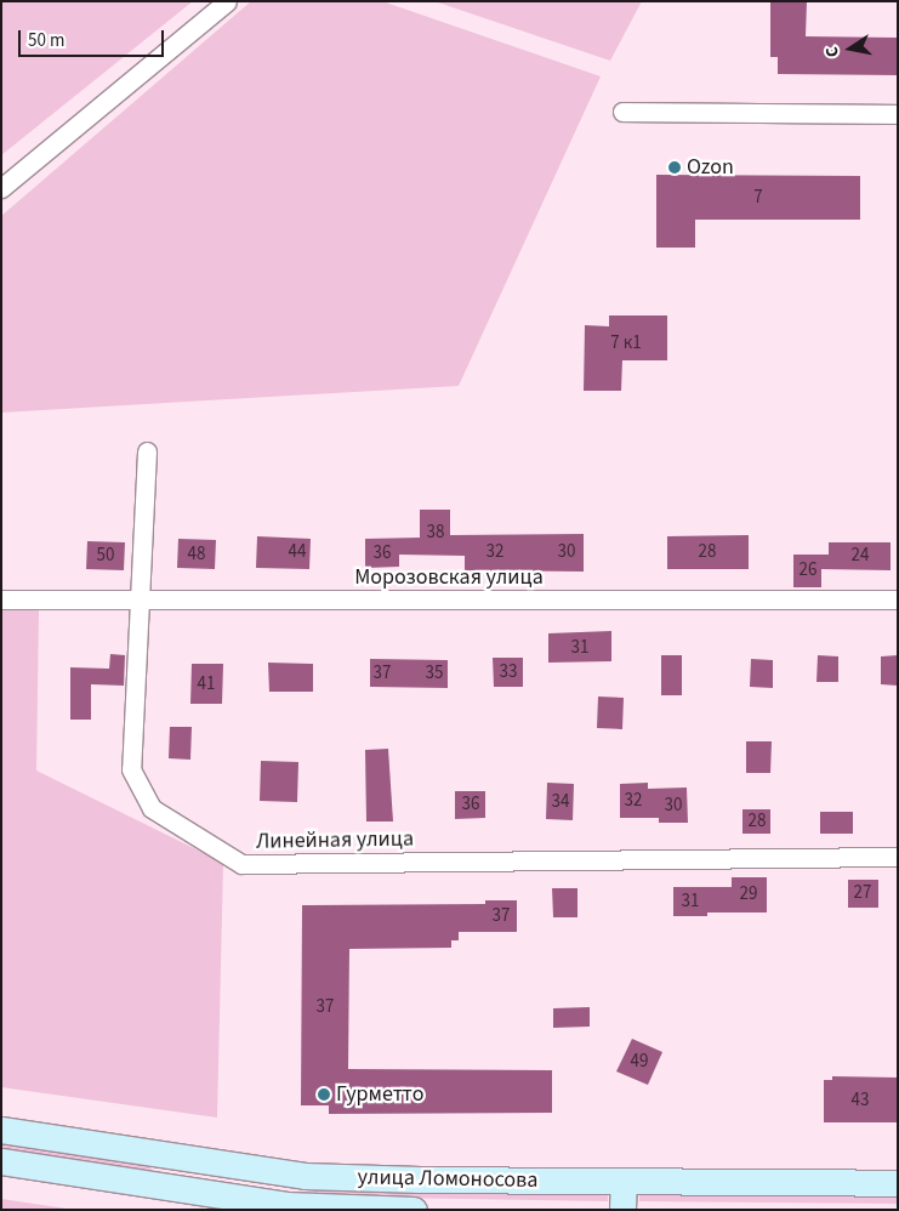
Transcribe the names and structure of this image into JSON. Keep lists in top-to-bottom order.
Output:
{
  "streets": {
    "main road": ["улица Ломоносова"],
    "street": ["Морозовская улица", "Линейная улица"]
  },
  "crossings": [
    ["Морозовская улица", "Линейная улица"]
  ],
  "places": ["Ozon", "Гурметто"],
  "house_numbers": [
    "7",
    "7 к1",
    "38",
    "44",
    "32",
    "30",
    "28",
    "36",
    "48",
    "50",
    "24",
    "26",
    "31",
    "33",
    "37",
    "35",
    "41",
    "32",
    "34",
    "36",
    "30",
    "28",
    "27",
    "29",
    "31",
    "37",
    "37",
    "49",
    "43"
  ],
  "scale_bar": "50 m",
  "north": "left"
}
